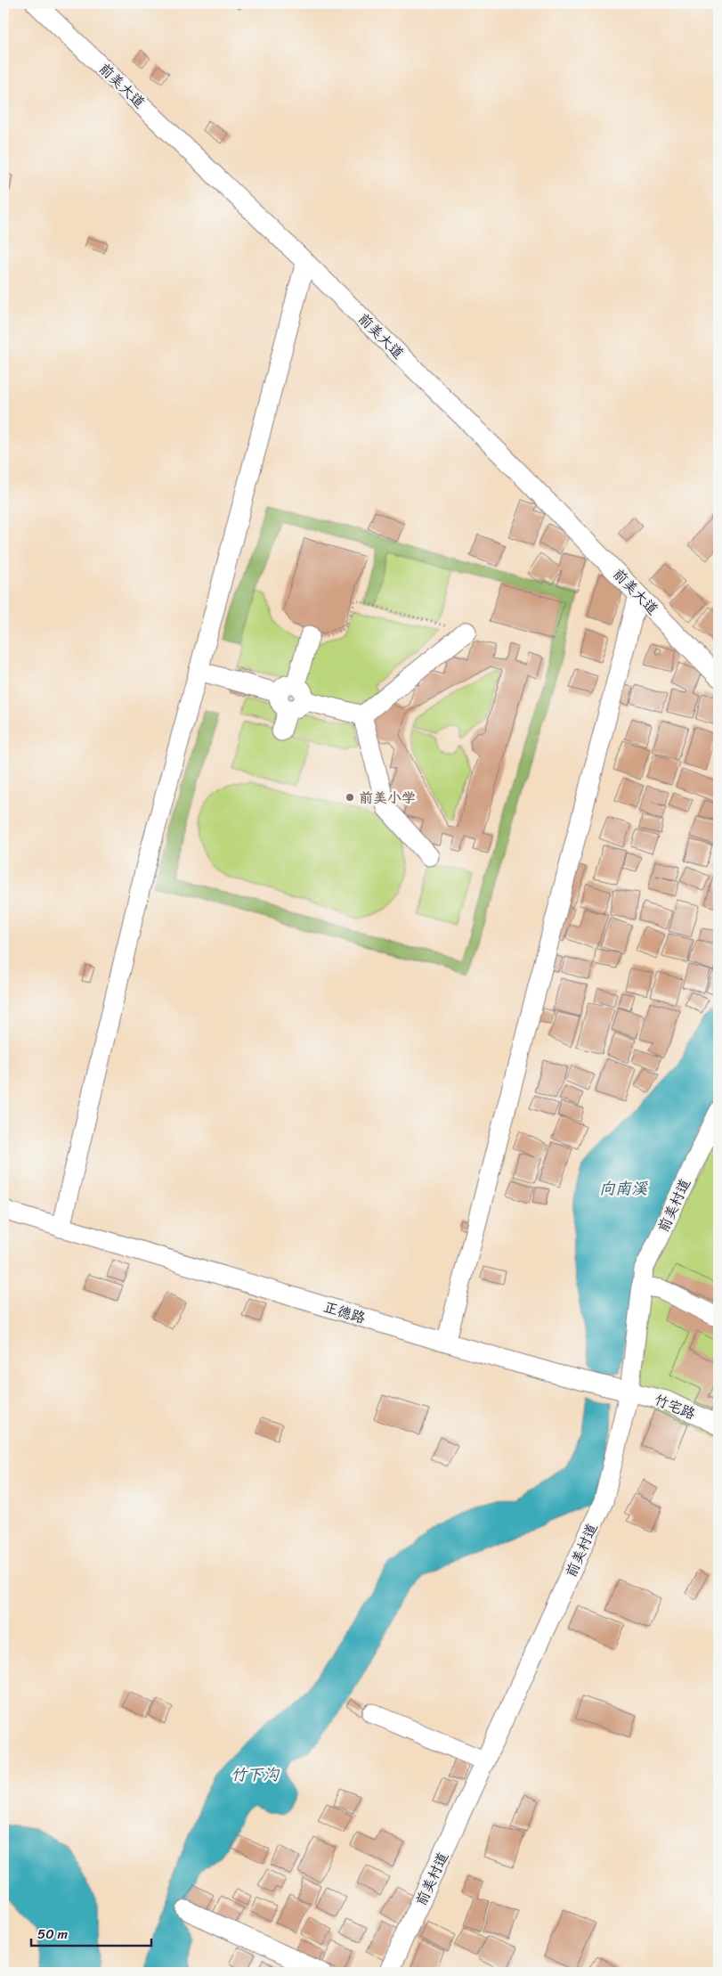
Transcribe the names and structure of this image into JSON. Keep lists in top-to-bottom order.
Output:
{
  "streets": {
    "street": [
      "前美大道",
      "前美村道",
      "正德路",
      "竹宅路"
    ]
  },
  "crossings": [
    ["前美村道", "正德路"],
    ["前美村道", "竹宅路"],
    ["正德路", "竹宅路"]
  ],
  "water": ["向南溪", "竹下沟"],
  "places": ["前美小学"],
  "scale_bar": "50 m"
}
